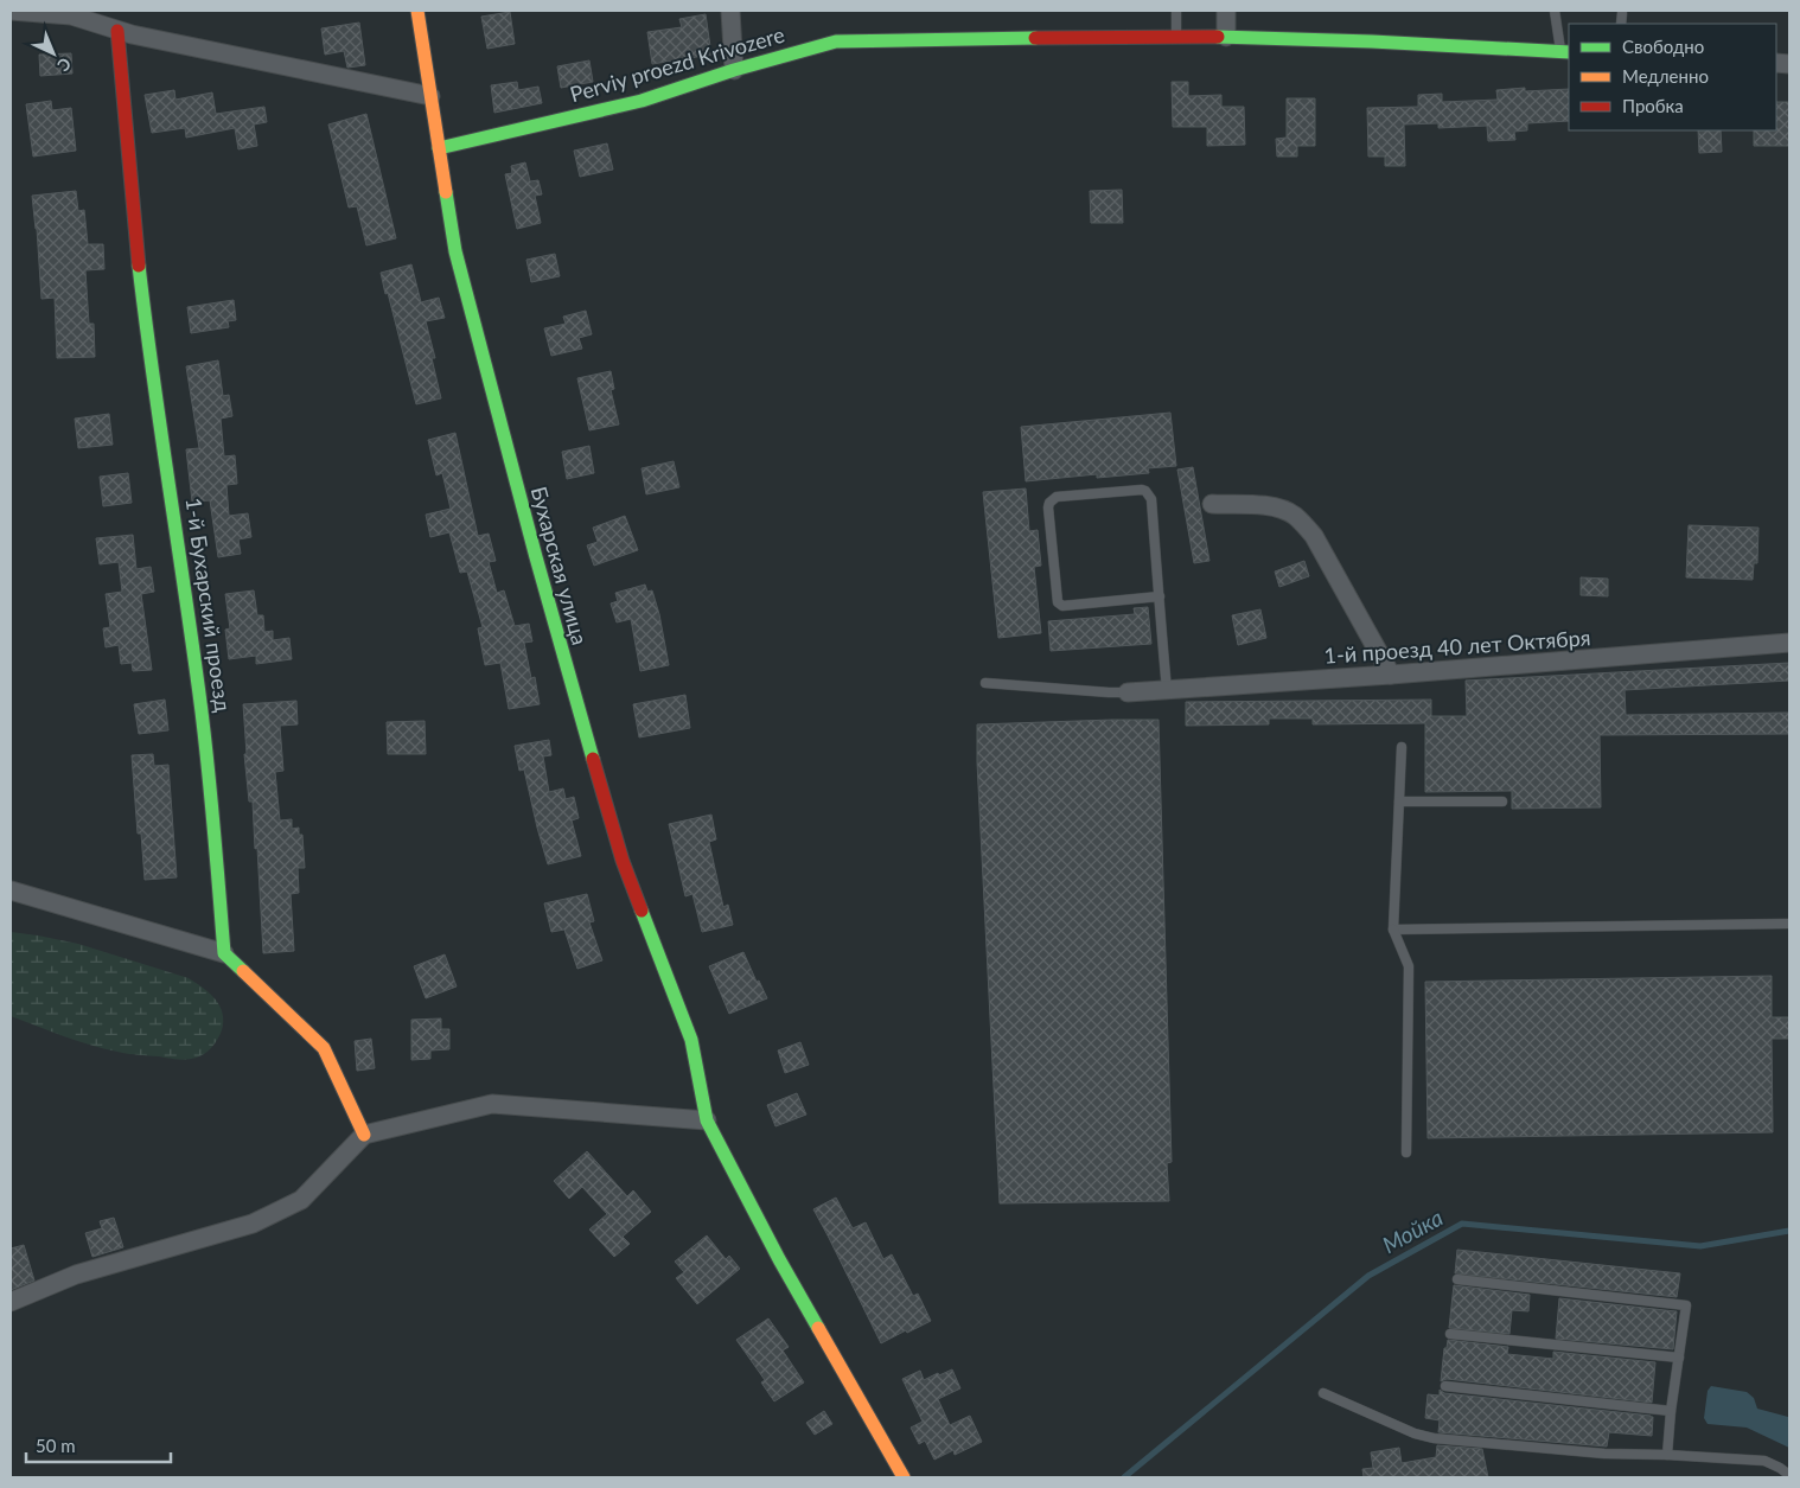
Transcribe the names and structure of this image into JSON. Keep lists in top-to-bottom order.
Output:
{
  "streets": {
    "street": [
      "Perviy proezd Krivozere",
      "Бухарская улица",
      "1-й Бухарский проезд",
      "1-й проезд 40 лет Октября"
    ]
  },
  "crossings": [
    ["Perviy proezd Krivozere", "Бухарская улица"]
  ],
  "water": ["Мойка"],
  "legend": ["Свободно", "Медленно", "Пробка"],
  "scale_bar": "50 m",
  "north": "bottom right"
}
